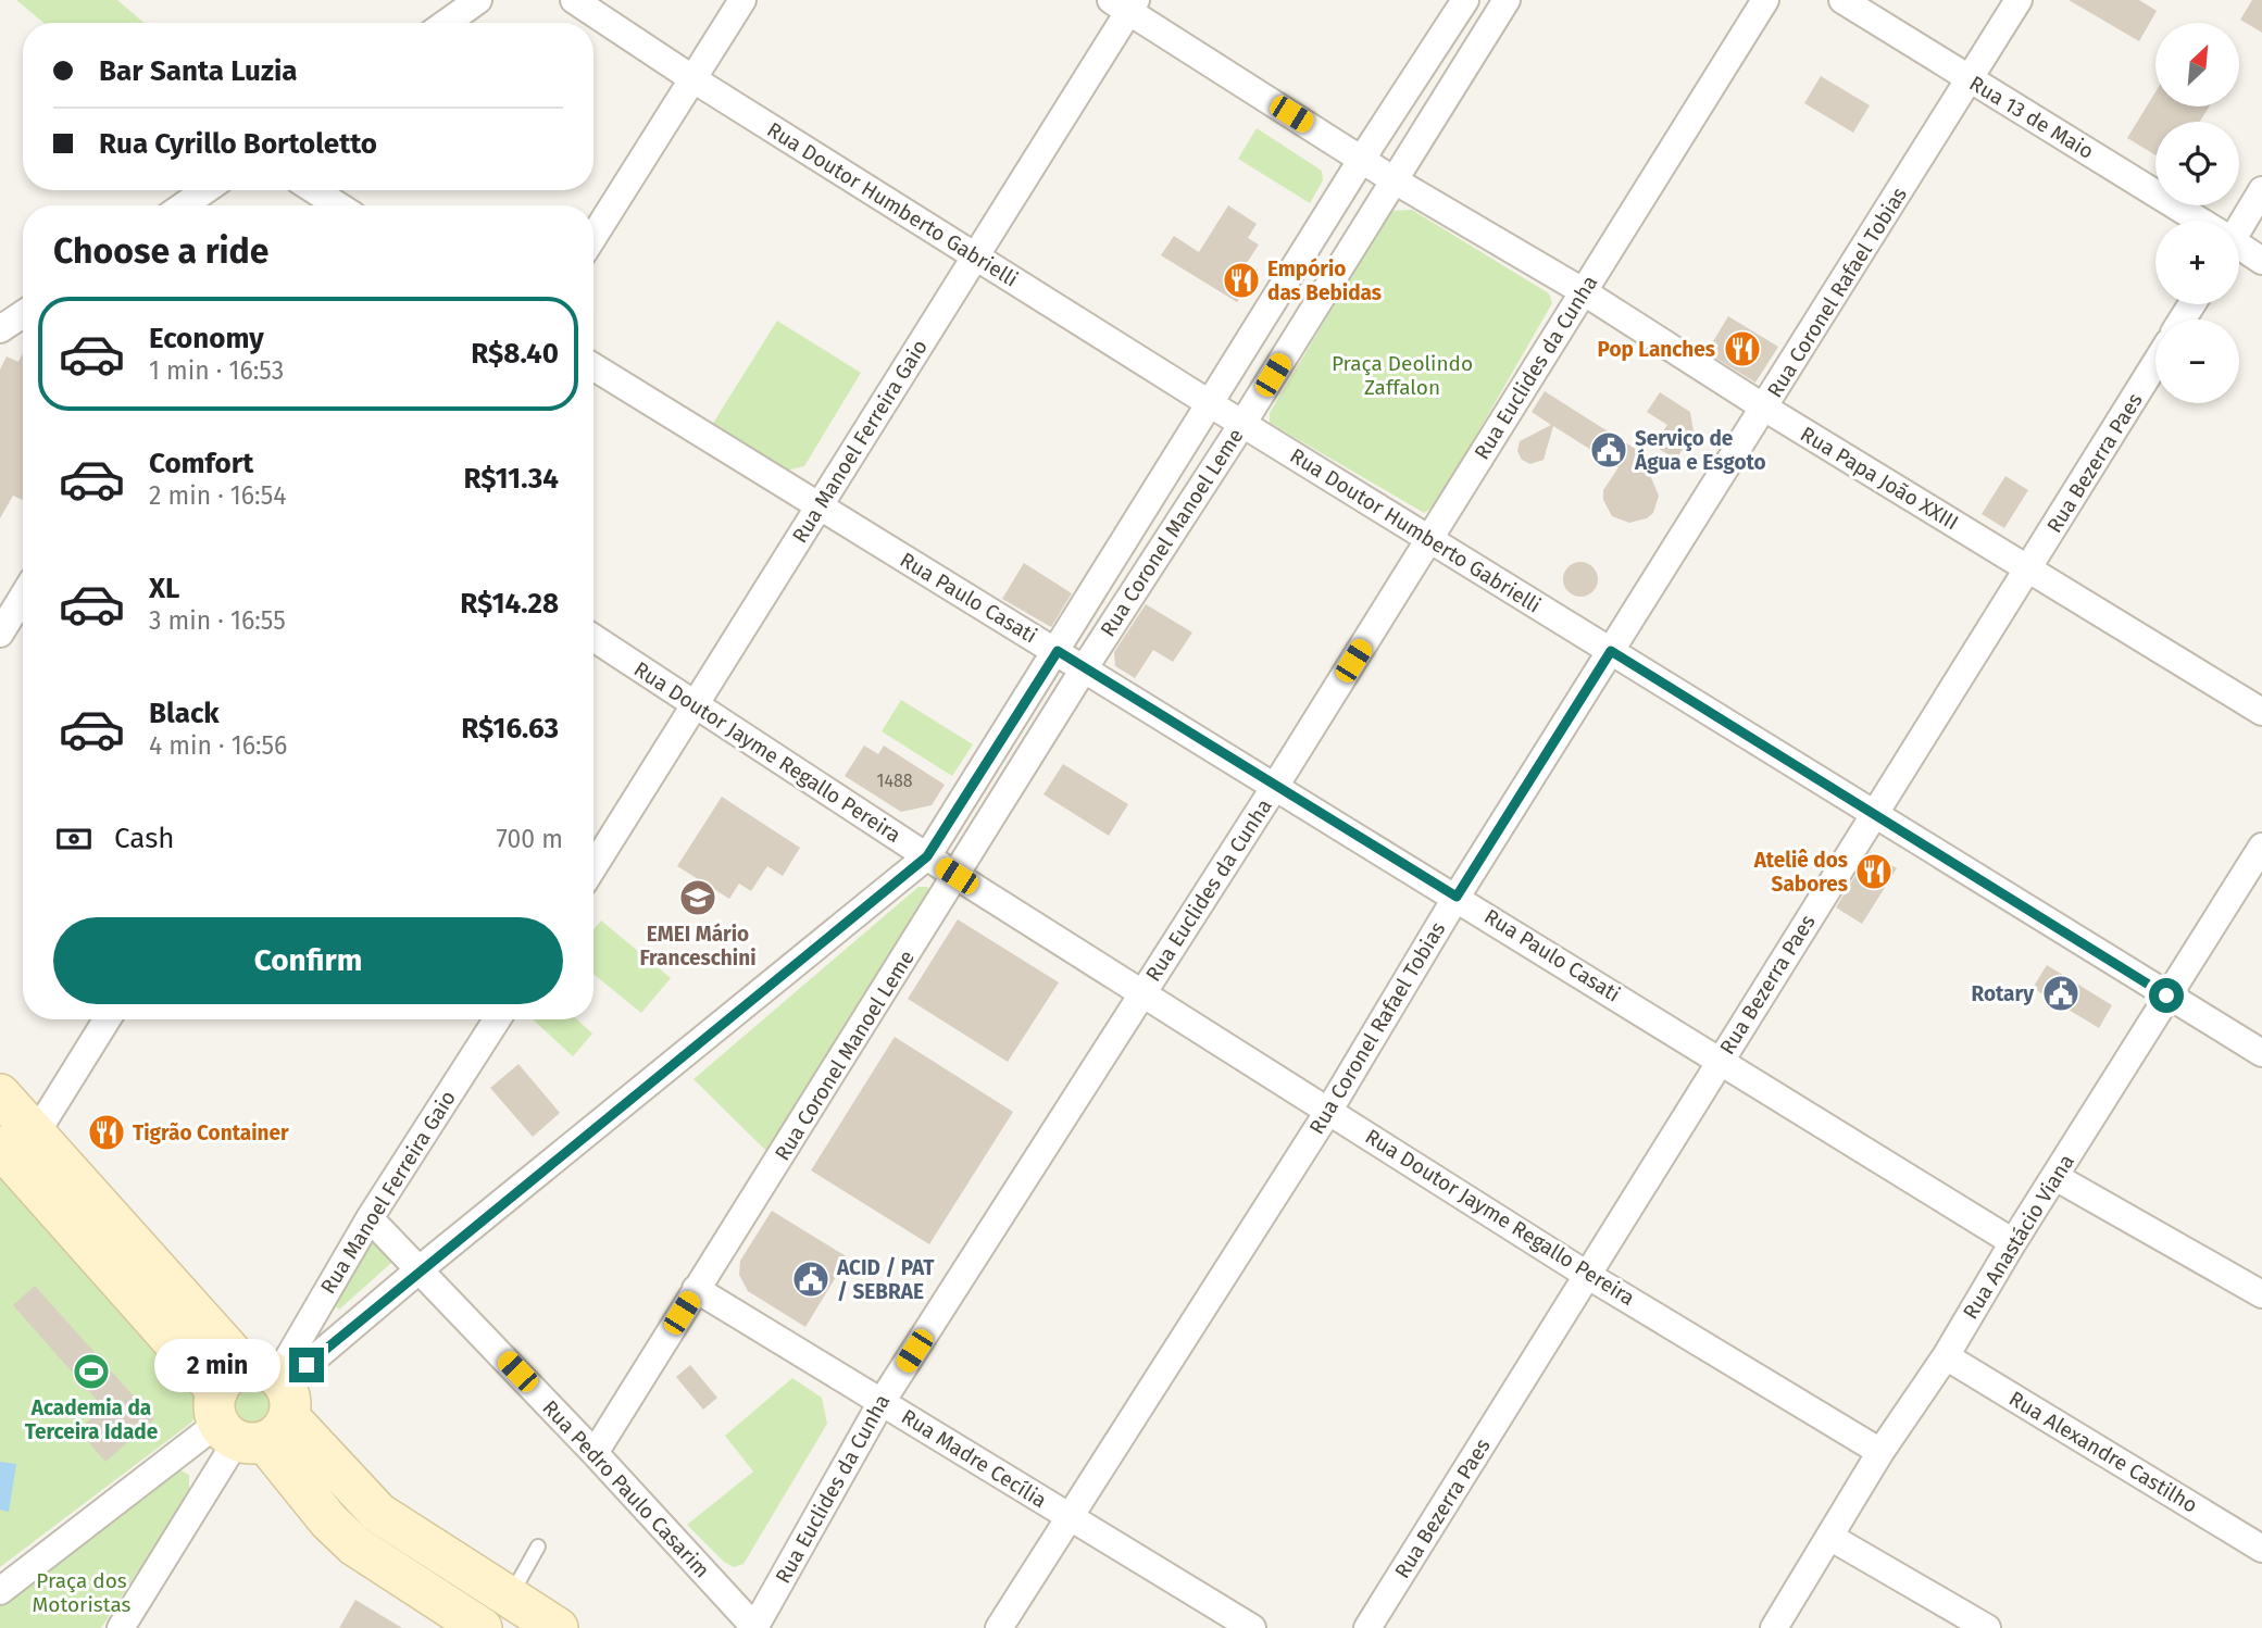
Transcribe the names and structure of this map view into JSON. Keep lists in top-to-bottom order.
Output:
{
  "streets": {
    "street": [
      "Rua 13 de Maio",
      "Rua Doutor Humberto Gabrielli",
      "Rua Coronel Rafael Tobias",
      "Rua Euclides da Cunha",
      "Rua Manoel Ferreira Gaio",
      "Rua Bezerra Paes",
      "Rua Papa João XXIII",
      "Rua Coronel Manoel Leme",
      "Rua Paulo Casati",
      "Rua Doutor Jayme Regallo Pereira",
      "Rua Anastácio Viana",
      "Rua Alexandre Castilho",
      "Rua Madre Cecília",
      "Rua Pedro Paulo Casarim"
    ]
  },
  "crossings": [
    ["Rua 13 de Maio", "Rua Coronel Rafael Tobias"],
    ["Rua Doutor Humberto Gabrielli", "Rua Coronel Rafael Tobias"],
    ["Rua Doutor Humberto Gabrielli", "Rua Euclides da Cunha"],
    ["Rua Doutor Humberto Gabrielli", "Rua Manoel Ferreira Gaio"],
    ["Rua Doutor Humberto Gabrielli", "Rua Bezerra Paes"],
    ["Rua Doutor Humberto Gabrielli", "Rua Coronel Manoel Leme"],
    ["Rua Doutor Humberto Gabrielli", "Rua Anastácio Viana"],
    ["Rua Coronel Rafael Tobias", "Rua Papa João XXIII"],
    ["Rua Coronel Rafael Tobias", "Rua Paulo Casati"],
    ["Rua Coronel Rafael Tobias", "Rua Doutor Jayme Regallo Pereira"],
    ["Rua Coronel Rafael Tobias", "Rua Madre Cecília"],
    ["Rua Euclides da Cunha", "Rua Papa João XXIII"],
    ["Rua Euclides da Cunha", "Rua Paulo Casati"],
    ["Rua Euclides da Cunha", "Rua Doutor Jayme Regallo Pereira"],
    ["Rua Euclides da Cunha", "Rua Madre Cecília"],
    ["Rua Euclides da Cunha", "Rua Pedro Paulo Casarim"],
    ["Rua Manoel Ferreira Gaio", "Rua Papa João XXIII"],
    ["Rua Manoel Ferreira Gaio", "Rua Coronel Manoel Leme"],
    ["Rua Manoel Ferreira Gaio", "Rua Paulo Casati"],
    ["Rua Manoel Ferreira Gaio", "Rua Doutor Jayme Regallo Pereira"],
    ["Rua Manoel Ferreira Gaio", "Rua Pedro Paulo Casarim"],
    ["Rua Bezerra Paes", "Rua Papa João XXIII"],
    ["Rua Bezerra Paes", "Rua Paulo Casati"],
    ["Rua Bezerra Paes", "Rua Doutor Jayme Regallo Pereira"],
    ["Rua Papa João XXIII", "Rua Coronel Manoel Leme"],
    ["Rua Coronel Manoel Leme", "Rua Paulo Casati"],
    ["Rua Coronel Manoel Leme", "Rua Doutor Jayme Regallo Pereira"],
    ["Rua Coronel Manoel Leme", "Rua Madre Cecília"],
    ["Rua Coronel Manoel Leme", "Rua Pedro Paulo Casarim"],
    ["Rua Paulo Casati", "Rua Anastácio Viana"],
    ["Rua Doutor Jayme Regallo Pereira", "Rua Anastácio Viana"],
    ["Rua Anastácio Viana", "Rua Alexandre Castilho"]
  ],
  "parks": ["Praça Deolindo Zaffalon", "Praça dos Motoristas"],
  "places": {
    "restaurant": [
      "Empório das Bebidas",
      "Pop Lanches",
      "Ateliê dos Sabores",
      "Tigrão Container"
    ],
    "public building": ["Serviço de Água e Esgoto", "Rotary", "ACID / PAT / SEBRAE"],
    "school or university": ["EMEI Mário Franceschini"],
    "sports": ["Academia da Terceira Idade"]
  },
  "house_numbers": ["1488"],
  "north": "top right",
  "page": {
    "map_buttons": ["+", "−"],
    "banner": ["Bar Santa Luzia", "Rua Cyrillo Bortoletto"],
    "heading": "Choose a ride",
    "list": [
      {
        "name": "Economy",
        "note": "1 min · 16:53",
        "value": "R$8.40"
      },
      {
        "name": "Comfort",
        "note": "2 min · 16:54",
        "value": "R$11.34"
      },
      {
        "name": "XL",
        "note": "3 min · 16:55",
        "value": "R$14.28"
      },
      {
        "name": "Black",
        "note": "4 min · 16:56",
        "value": "R$16.63"
      }
    ],
    "pay": ["Cash", "700 m"],
    "buttons": "Confirm",
    "bubble": "2 min"
  }
}
